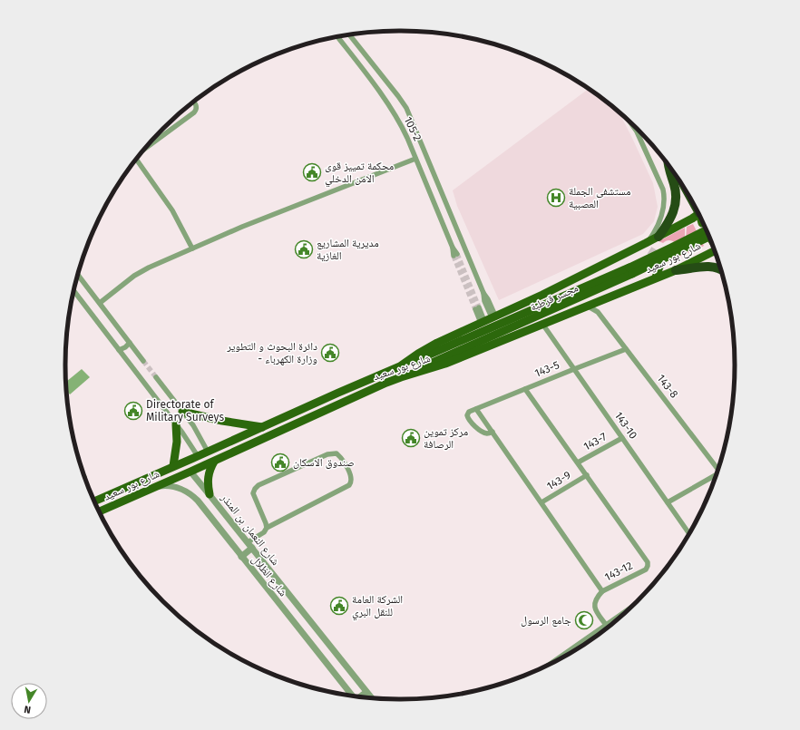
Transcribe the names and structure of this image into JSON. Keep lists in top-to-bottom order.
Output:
{
  "streets": {
    "main road": ["شارع بور سعيد", "مجسر قرطبة"],
    "street": [
      "105-2",
      "143-5",
      "143-8",
      "143-10",
      "143-7",
      "143-9",
      "شارع النعمان بن المنذر",
      "143-12",
      "شارع الظلال"
    ]
  },
  "crossings": [
    ["شارع بور سعيد", "مجسر قرطبة"],
    ["شارع بور سعيد", "143-8"],
    ["شارع بور سعيد", "143-10"],
    ["شارع بور سعيد", "شارع النعمان بن المنذر"],
    ["شارع بور سعيد", "شارع الظلال"],
    ["143-5", "143-8"],
    ["143-5", "143-10"],
    ["143-5", "143-12"],
    ["143-10", "143-7"],
    ["143-7", "143-12"],
    ["143-9", "143-12"]
  ],
  "places": {
    "public building": [
      "محكمة تمييز قوى الامن الدخلي",
      "مديرية المشاريع الغازية",
      "دائرة البحوث و التطوير - وزارة الكهرباء",
      "Directorate of Military Surveys",
      "مركز تموين الرصافة",
      "صندوق الاسكان",
      "الشركة العامة للنقل البري"
    ],
    "hospital": ["مستشفى الجملة العصبية"],
    "mosque": ["جامع الرسول"]
  },
  "north": "bottom"
}
